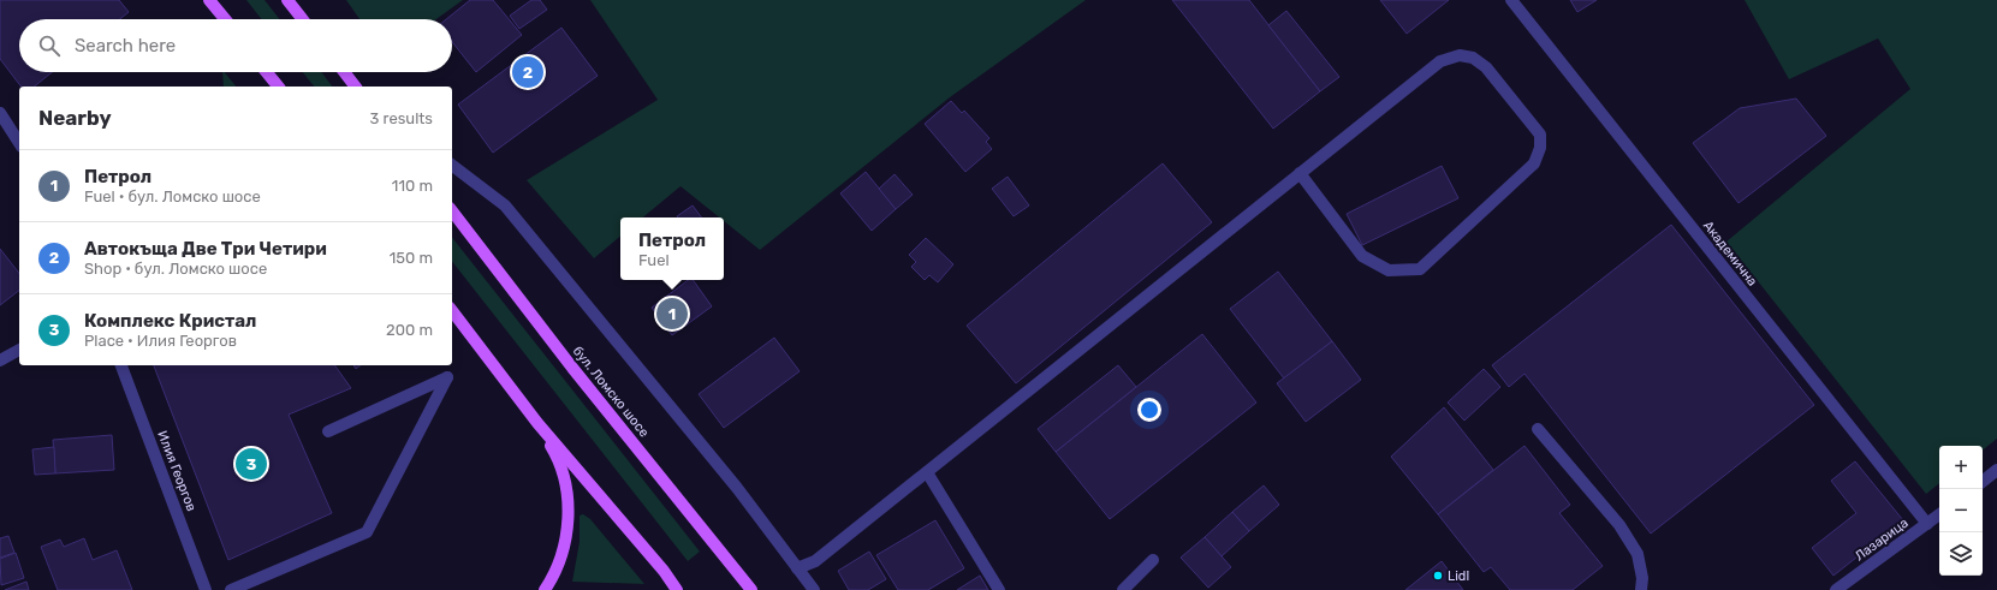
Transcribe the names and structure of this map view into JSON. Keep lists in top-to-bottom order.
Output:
{
  "streets": {
    "main road": ["бул. Ломско шосе"],
    "street": ["Академична", "Илия Георгов", "Лазарица"]
  },
  "crossings": [
    ["Академична", "Лазарица"]
  ],
  "places": ["Lidl"],
  "page": {
    "search": "Search here",
    "pins": ["2", "1", "3"],
    "heading": ["Nearby", "3 results"],
    "list": [
      {
        "mark": "1",
        "name": "Петрол",
        "note": "Fuel · бул. Ломско шосе",
        "value": "110 m"
      },
      {
        "mark": "2",
        "name": "Автокъща Две Три Четири",
        "note": "Shop · бул. Ломско шосе",
        "value": "150 m"
      },
      {
        "mark": "3",
        "name": "Комплекс Кристал",
        "note": "Place · Илия Георгов",
        "value": "200 m"
      }
    ],
    "popup": ["Петрол", "Fuel"],
    "map_buttons": ["+", "−"]
  }
}
